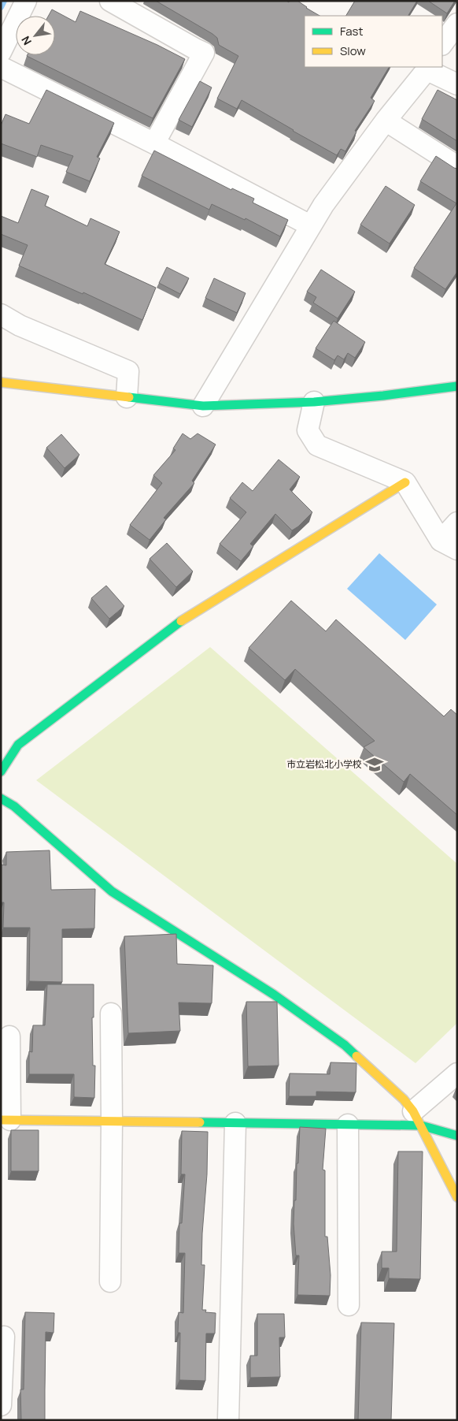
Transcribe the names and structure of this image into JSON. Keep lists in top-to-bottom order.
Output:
{
  "places": {
    "school or university": ["市立岩松北小学校"]
  },
  "legend": ["Fast", "Slow"],
  "north": "bottom left"
}
